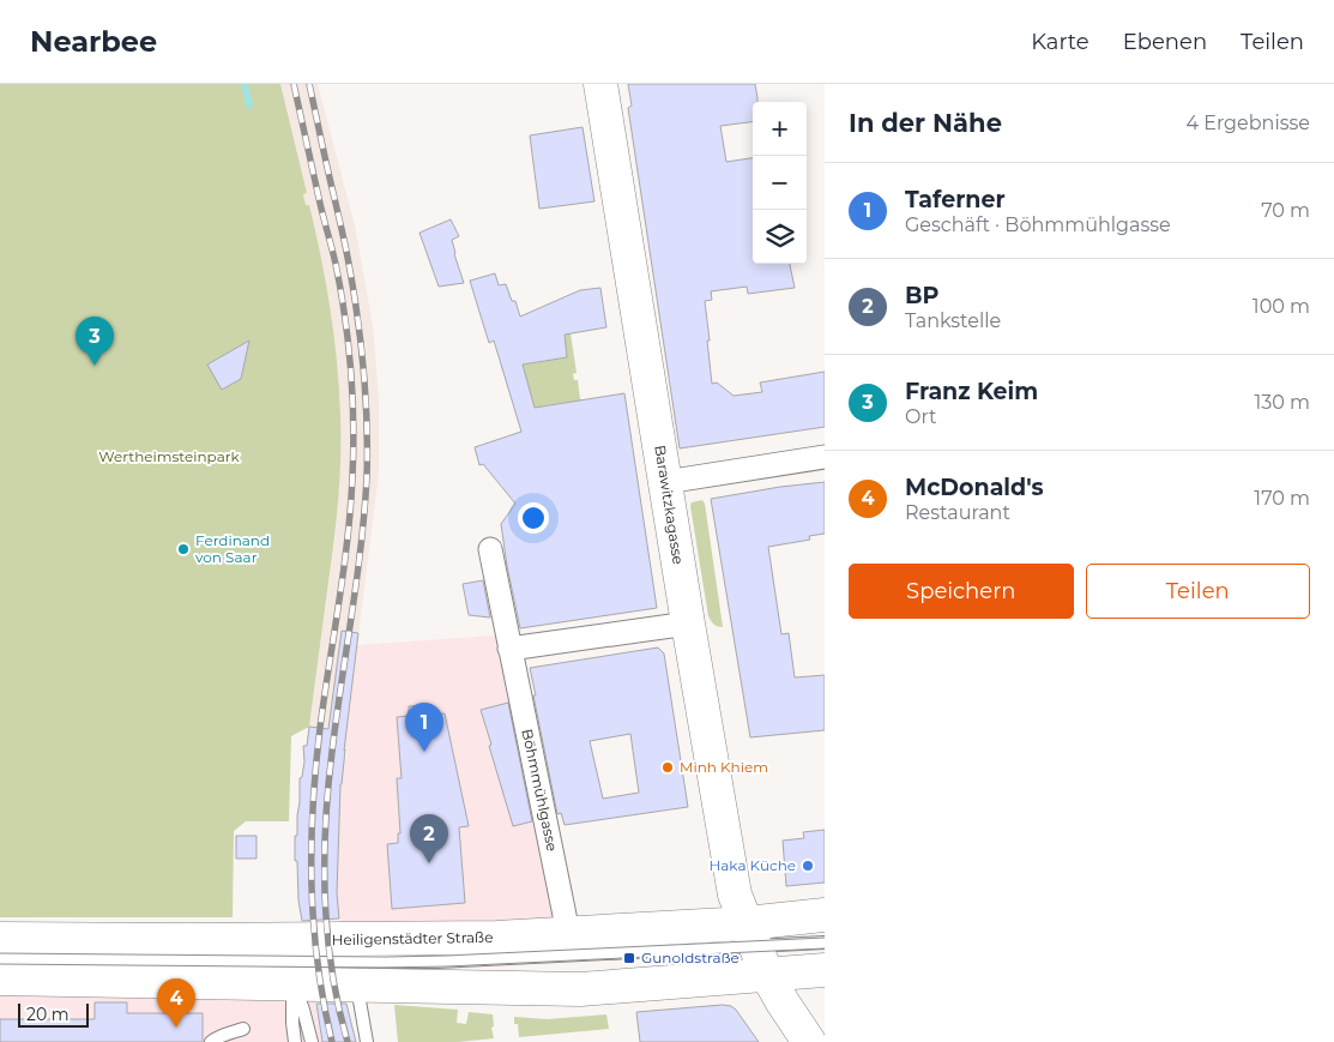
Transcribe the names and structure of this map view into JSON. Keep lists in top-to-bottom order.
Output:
{
  "streets": {
    "main road": ["Barawitzkagasse", "Heiligenstädter Straße"],
    "street": ["Böhmmühlgasse"]
  },
  "crossings": [
    ["Barawitzkagasse", "Heiligenstädter Straße"],
    ["Böhmmühlgasse", "Heiligenstädter Straße"]
  ],
  "parks": ["Wertheimsteinpark"],
  "places": {
    "other": ["Ferdinand von Saar", "Minh Khiem", "Haka Küche"],
    "transit": ["Gunoldstraße"]
  },
  "scale_bar": "20 m",
  "page": {
    "header": "Nearbee",
    "nav": ["Karte", "Ebenen", "Teilen"],
    "heading": ["In der Nähe", "4 Ergebnisse"],
    "map_buttons": ["+", "−"],
    "list": [
      {
        "mark": "1",
        "name": "Taferner",
        "note": "Geschäft · Böhmmühlgasse",
        "value": "70 m"
      },
      {
        "mark": "2",
        "name": "BP",
        "note": "Tankstelle",
        "value": "100 m"
      },
      {
        "mark": "3",
        "name": "Franz Keim",
        "note": "Ort",
        "value": "130 m"
      },
      {
        "mark": "4",
        "name": "McDonald's",
        "note": "Restaurant",
        "value": "170 m"
      }
    ],
    "pins": [
      "3",
      "1",
      "2",
      "4"
    ],
    "buttons": ["Speichern", "Teilen"],
    "scale": "20 m"
  }
}
